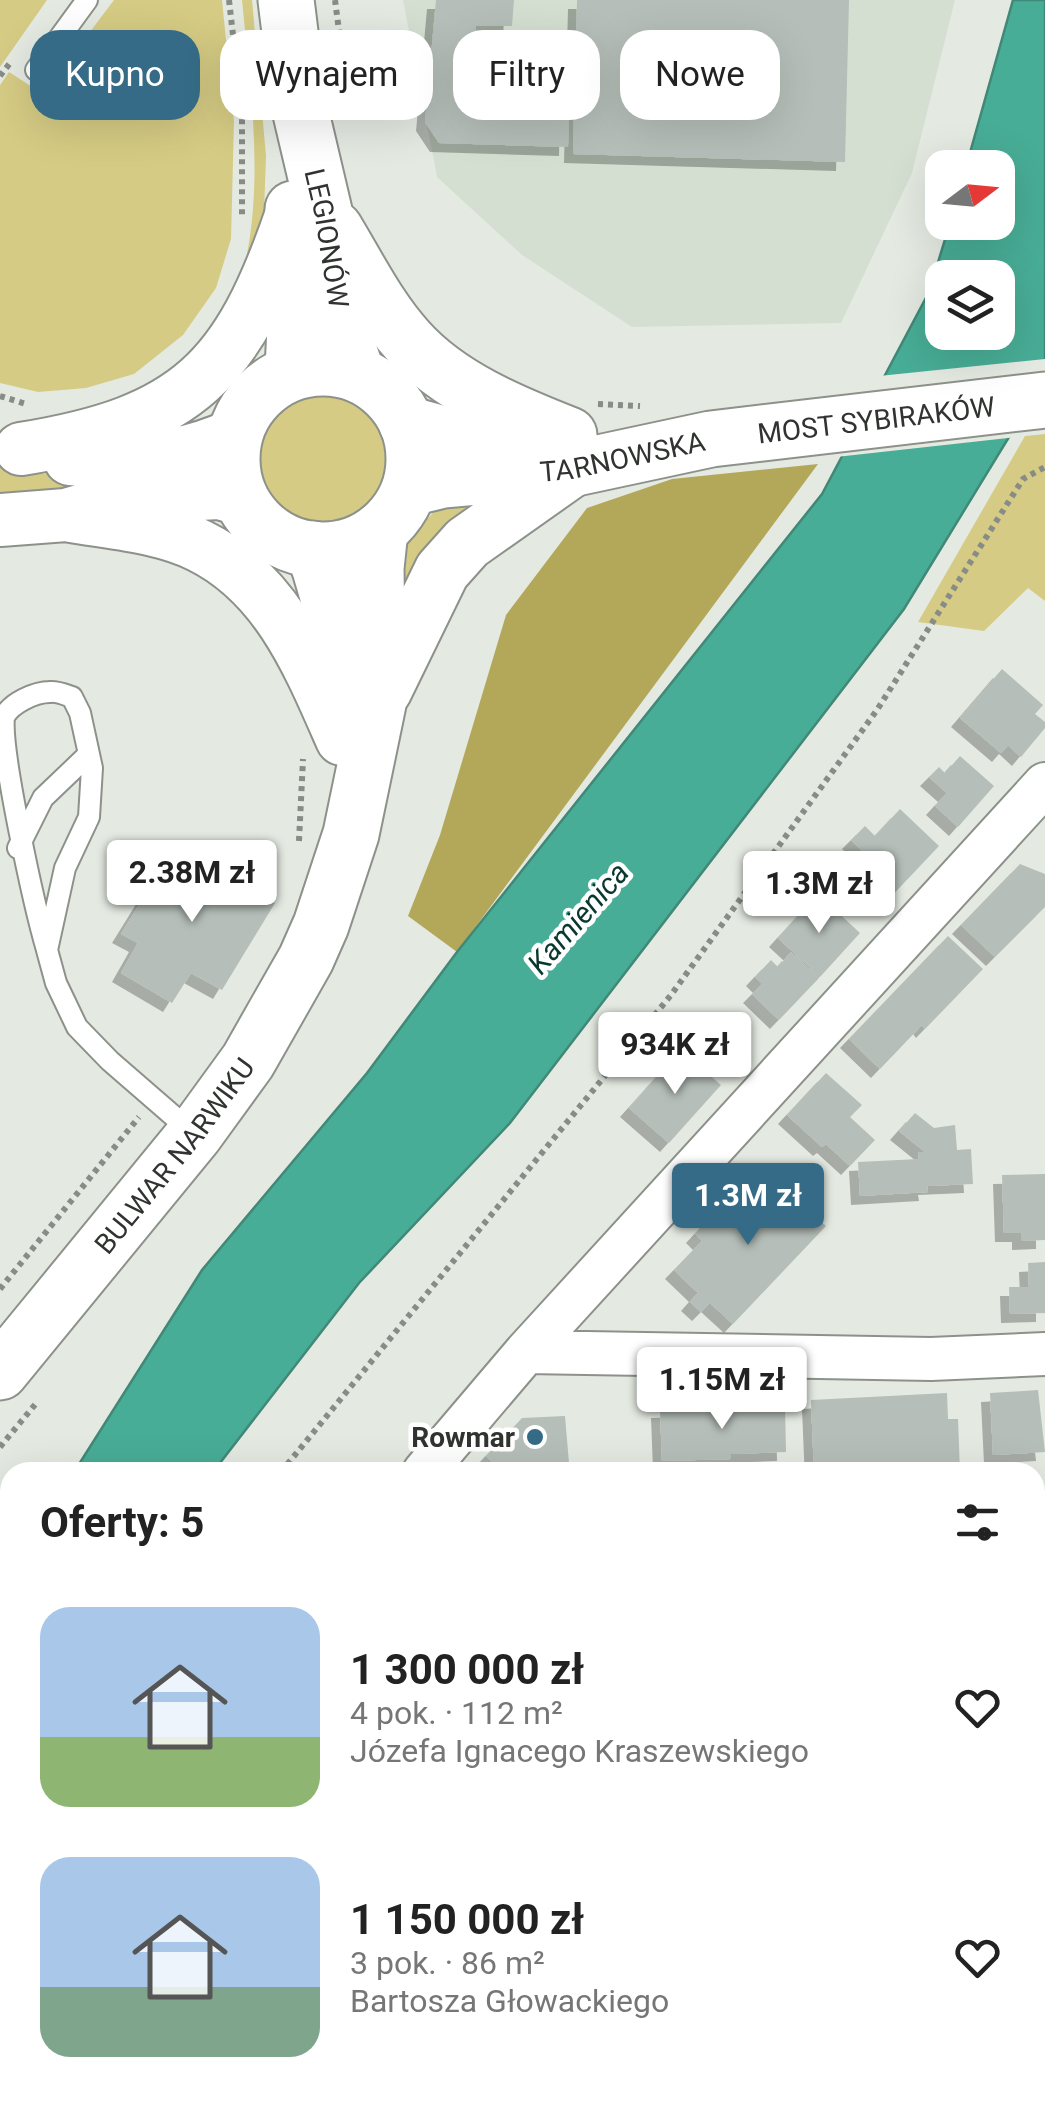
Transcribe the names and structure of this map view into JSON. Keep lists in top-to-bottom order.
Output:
{
  "streets": {
    "main road": [
      "LEGIONÓW",
      "MOST SYBIRAKÓW",
      "TARNOWSKA",
      "BULWAR NARWIKU"
    ]
  },
  "crossings": [
    ["LEGIONÓW", "TARNOWSKA"],
    ["LEGIONÓW", "BULWAR NARWIKU"],
    ["MOST SYBIRAKÓW", "TARNOWSKA"],
    ["TARNOWSKA", "BULWAR NARWIKU"]
  ],
  "water": ["Kamienica"],
  "places": ["Rowmar"],
  "north": "right",
  "page": {
    "chip": [
      "Kupno",
      "Wynajem",
      "Filtry",
      "Nowe"
    ],
    "price": [
      "2.38M zł",
      "1.3M zł",
      "934K zł",
      "1.3M zł",
      "1.15M zł"
    ],
    "heading": "Oferty: 5",
    "list": [
      {
        "name": "1 300 000 zł",
        "note": "4 pok. · 112 m² · Józefa Ignacego Kraszewskiego"
      },
      {
        "name": "1 150 000 zł",
        "note": "3 pok. · 86 m² · Bartosza Głowackiego"
      }
    ]
  }
}
